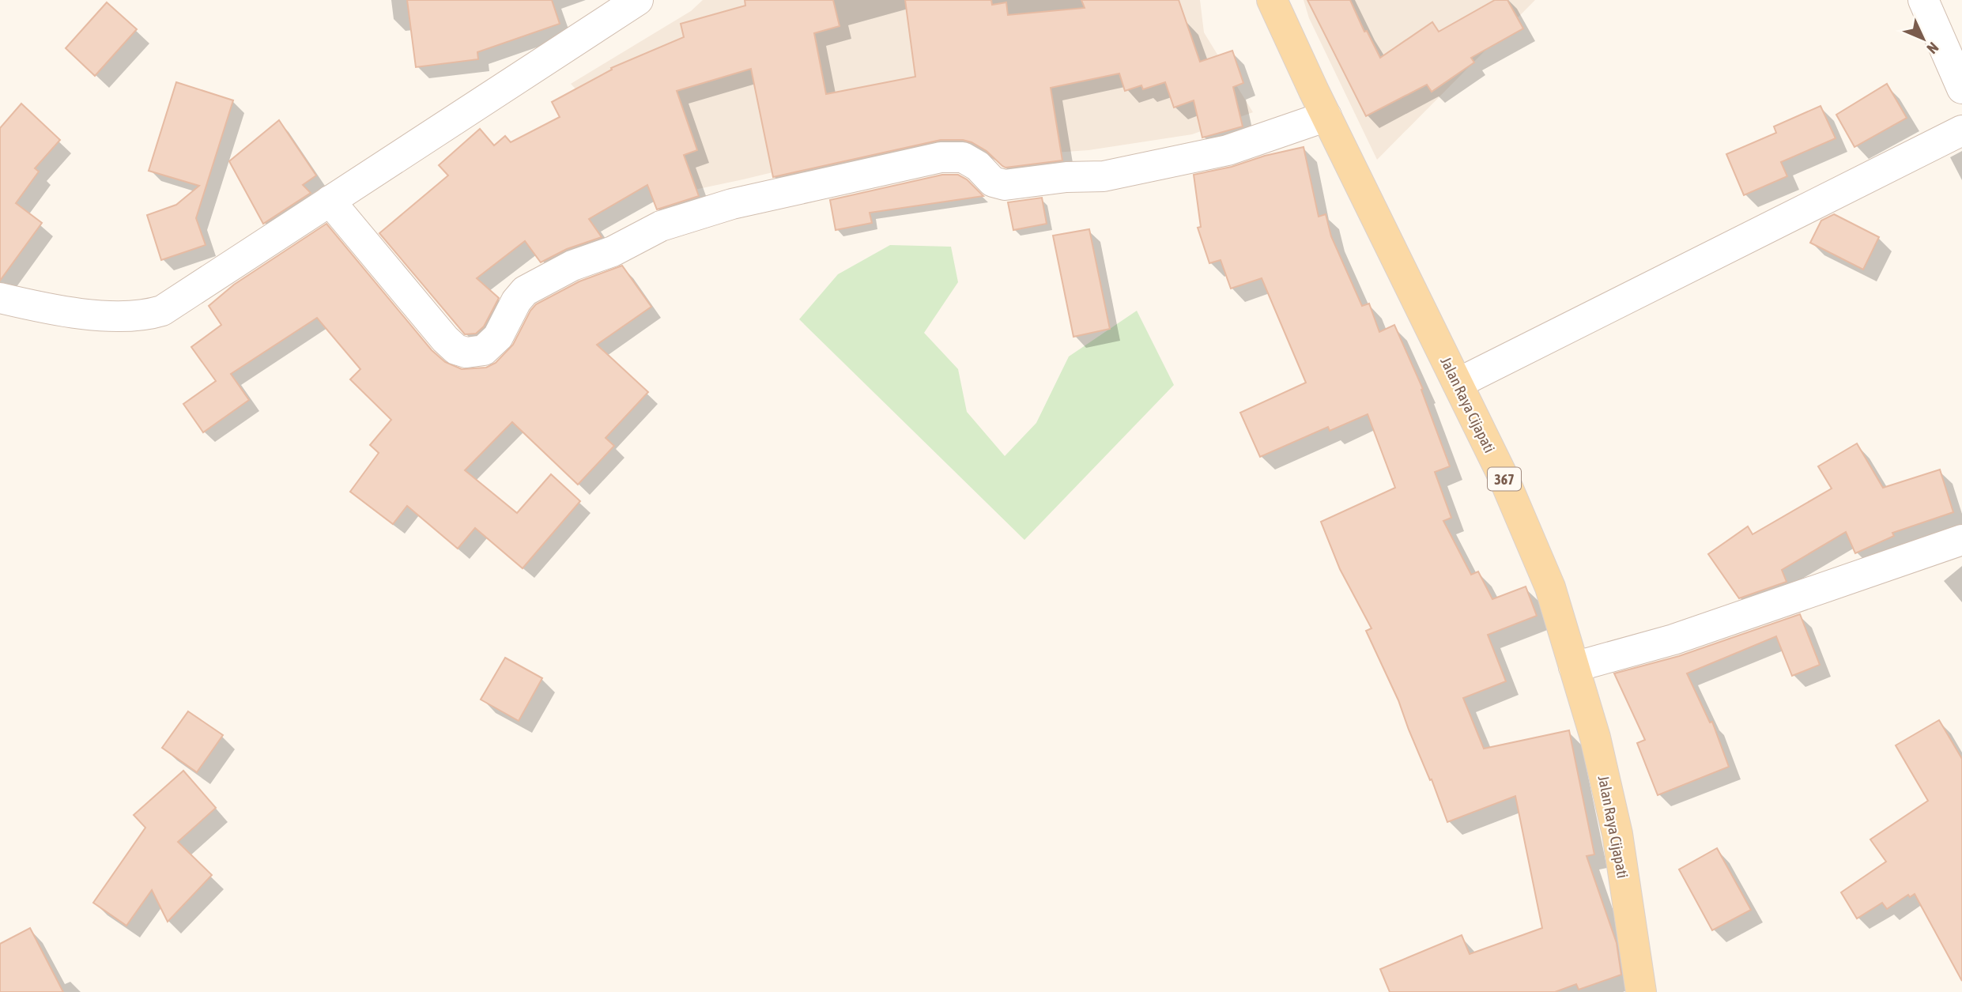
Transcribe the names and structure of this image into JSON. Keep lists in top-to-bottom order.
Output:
{
  "streets": {
    "main road": ["Jalan Raya Cijapati", "367"]
  },
  "north": "bottom right"
}
